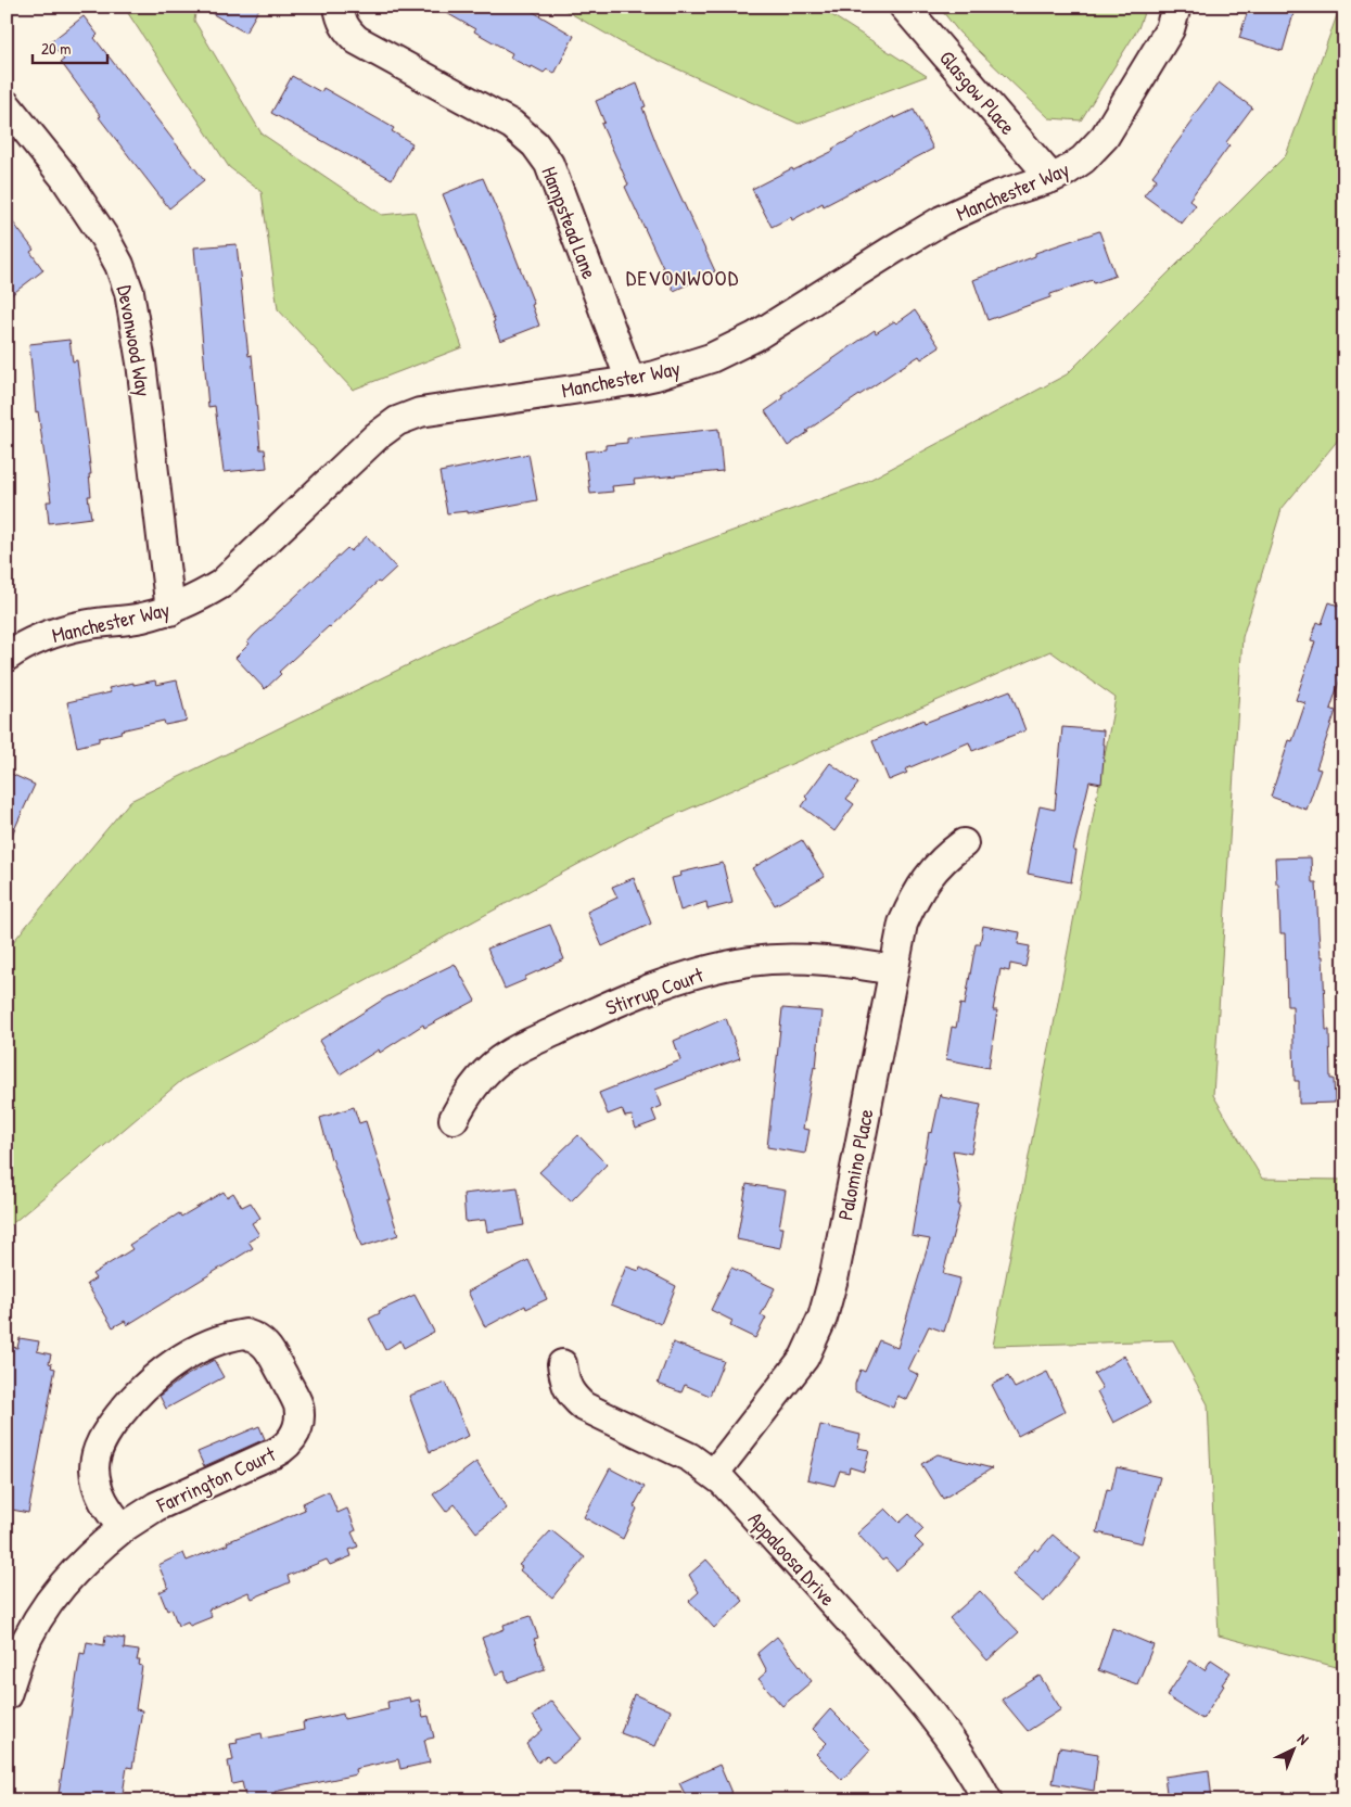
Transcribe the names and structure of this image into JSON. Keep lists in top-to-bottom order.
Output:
{
  "streets": {
    "street": [
      "Glasgow Place",
      "Manchester Way",
      "Hampstead Lane",
      "Devonwood Way",
      "Stirrup Court",
      "Palomino Place",
      "Farrington Court",
      "Appaloosa Drive"
    ]
  },
  "crossings": [
    ["Glasgow Place", "Manchester Way"],
    ["Manchester Way", "Hampstead Lane"],
    ["Manchester Way", "Devonwood Way"],
    ["Stirrup Court", "Palomino Place"],
    ["Palomino Place", "Appaloosa Drive"]
  ],
  "districts": ["DEVONWOOD"],
  "scale_bar": "20 m",
  "north": "top right"
}
